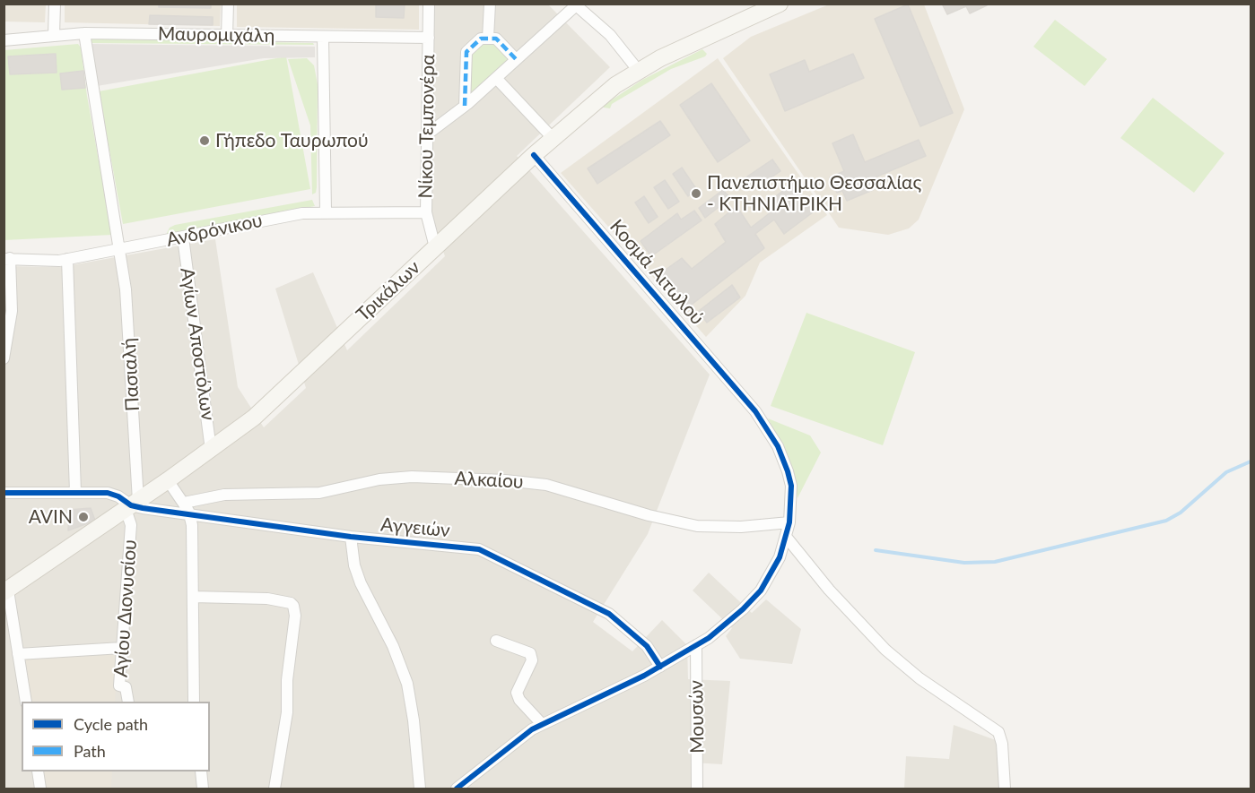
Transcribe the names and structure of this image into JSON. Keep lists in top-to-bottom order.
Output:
{
  "streets": {
    "main road": ["Τρικάλων"],
    "street": [
      "Μαυρομιχάλη",
      "Νίκου Τεμπονέρα",
      "Ανδρόνικου",
      "Κοσμά Αιτωλού",
      "Αγίων Αποστόλων",
      "Πασιαλή",
      "Αλκαίου",
      "Αγγειών",
      "Αγίου Διονυσίου",
      "Μουσών"
    ]
  },
  "crossings": [
    ["Μαυρομιχάλη", "Νίκου Τεμπονέρα"],
    ["Μαυρομιχάλη", "Πασιαλή"],
    ["Νίκου Τεμπονέρα", "Ανδρόνικου"],
    ["Νίκου Τεμπονέρα", "Τρικάλων"],
    ["Ανδρόνικου", "Αγίων Αποστόλων"],
    ["Ανδρόνικου", "Πασιαλή"],
    ["Κοσμά Αιτωλού", "Τρικάλων"],
    ["Κοσμά Αιτωλού", "Αλκαίου"],
    ["Κοσμά Αιτωλού", "Αγγειών"],
    ["Κοσμά Αιτωλού", "Μουσών"],
    ["Τρικάλων", "Αγίων Αποστόλων"],
    ["Τρικάλων", "Πασιαλή"],
    ["Τρικάλων", "Αγγειών"],
    ["Τρικάλων", "Αγίου Διονυσίου"],
    ["Πασιαλή", "Αγγειών"],
    ["Πασιαλή", "Αγίου Διονυσίου"],
    ["Αγγειών", "Αγίου Διονυσίου"]
  ],
  "places": ["Γήπεδο Ταυρωπού", "Πανεπιστήμιο Θεσσαλίας - ΚΤΗΝΙΑΤΡΙΚΗ", "AVIN"],
  "legend": ["Cycle path", "Path"]
}
